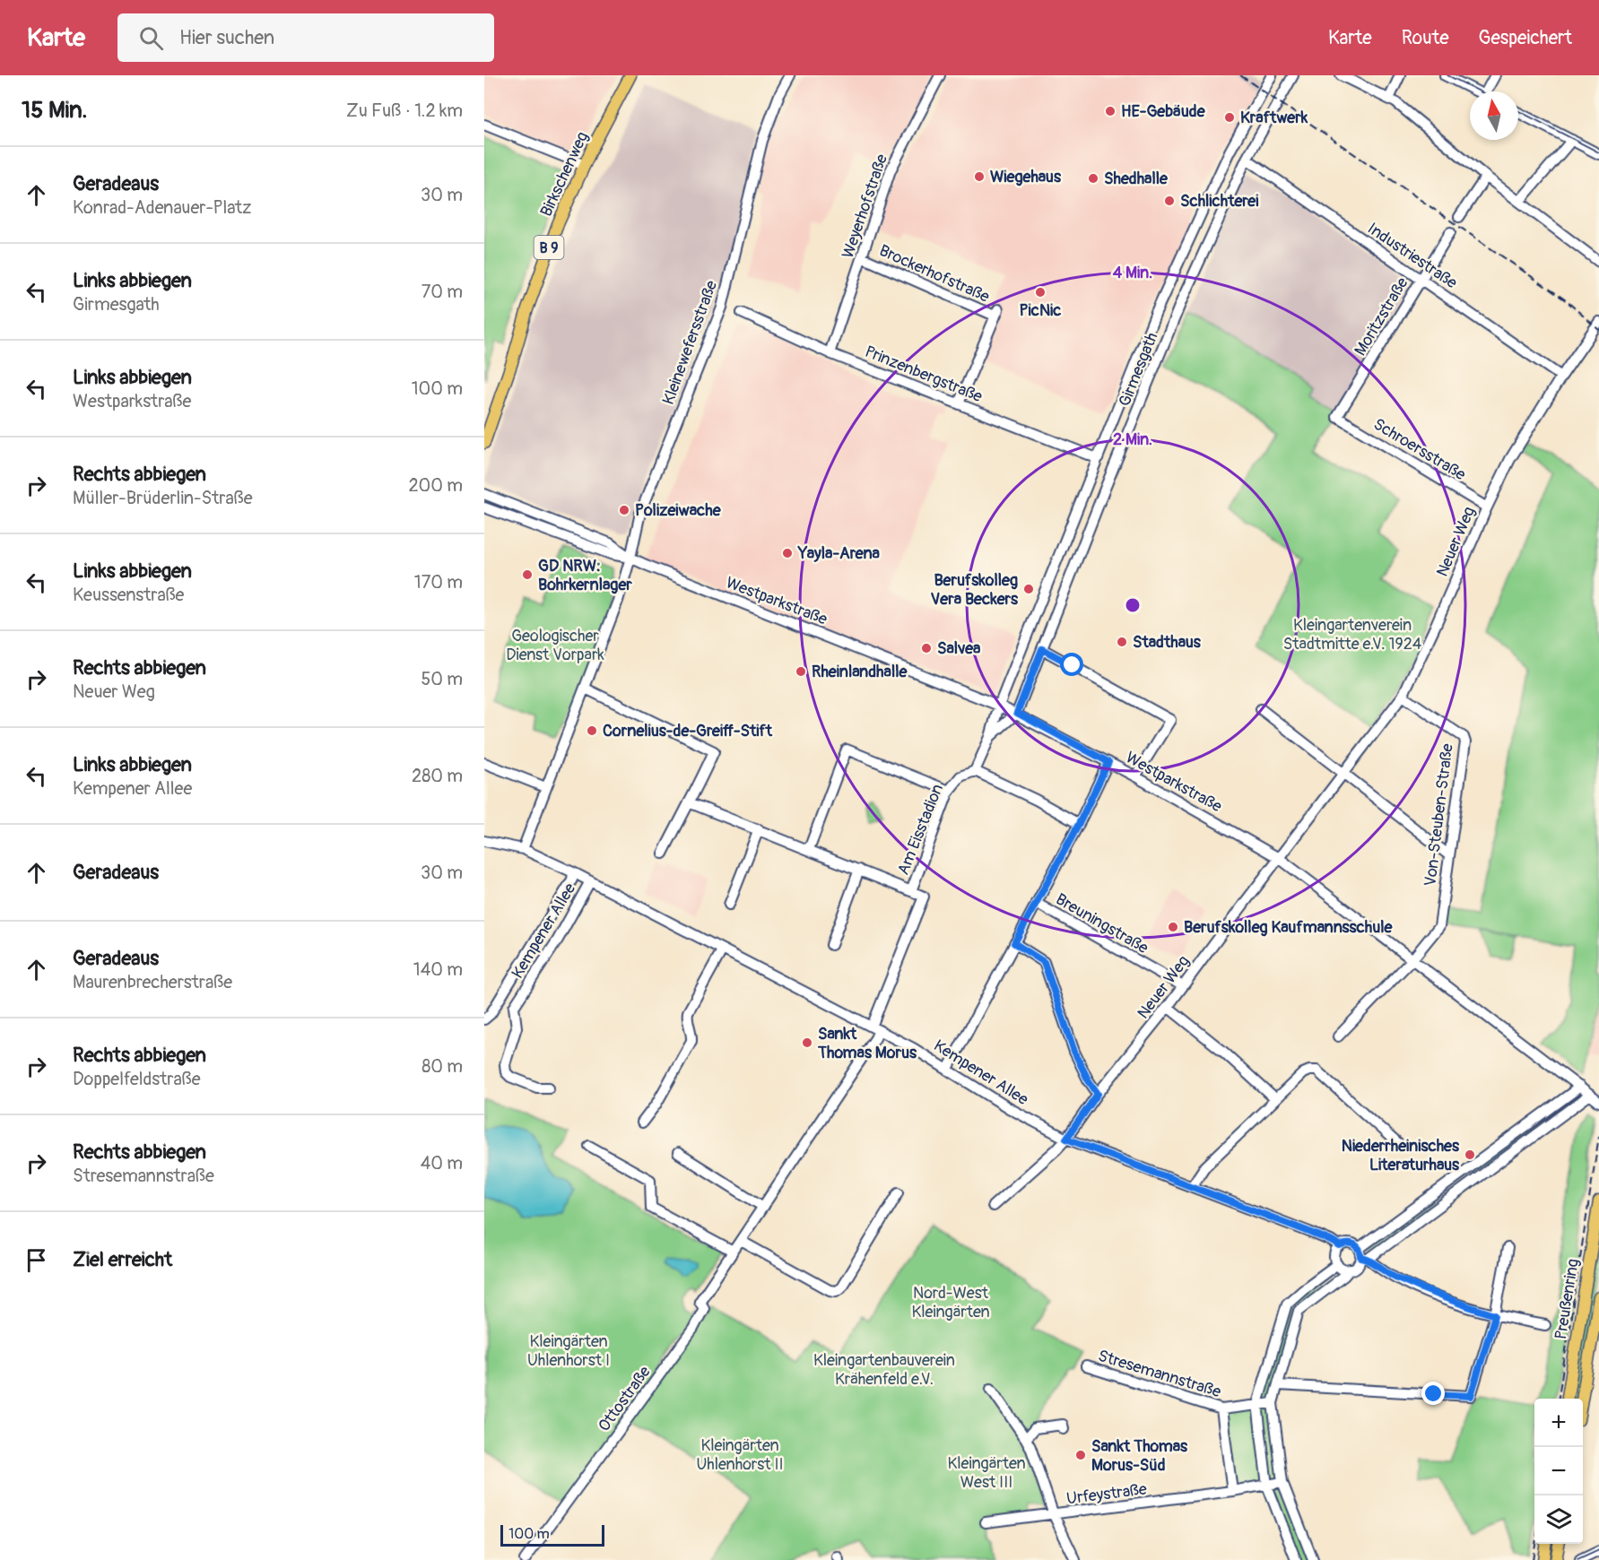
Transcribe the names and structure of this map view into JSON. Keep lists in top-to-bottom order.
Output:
{
  "streets": {
    "main road": ["Birkschenweg", "B 9", "Preußenring"],
    "street": [
      "Weyerhofstraße",
      "Industriestraße",
      "Brockerhofstraße",
      "Moritzstraße",
      "Kleinewefersstraße",
      "Girmesgath",
      "Prinzenbergstraße",
      "Schroersstraße",
      "Neuer Weg",
      "Westparkstraße",
      "Von-Steuben-Straße",
      "Am Eisstadion",
      "Breuningstraße",
      "Kempener Allee",
      "Stresemannstraße",
      "Ottostraße",
      "Urfeystraße"
    ]
  },
  "crossings": [
    ["Weyerhofstraße", "Brockerhofstraße"],
    ["Weyerhofstraße", "Prinzenbergstraße"],
    ["Industriestraße", "Moritzstraße"],
    ["Industriestraße", "Girmesgath"],
    ["Industriestraße", "Neuer Weg"],
    ["Brockerhofstraße", "Prinzenbergstraße"],
    ["Moritzstraße", "Schroersstraße"],
    ["Kleinewefersstraße", "Westparkstraße"],
    ["Kleinewefersstraße", "Kempener Allee"],
    ["Girmesgath", "Prinzenbergstraße"],
    ["Girmesgath", "Westparkstraße"],
    ["Schroersstraße", "Neuer Weg"],
    ["Neuer Weg", "Westparkstraße"],
    ["Neuer Weg", "Von-Steuben-Straße"],
    ["Neuer Weg", "Breuningstraße"],
    ["Neuer Weg", "Kempener Allee"],
    ["Westparkstraße", "Von-Steuben-Straße"],
    ["Am Eisstadion", "Kempener Allee"],
    ["Am Eisstadion", "Ottostraße"],
    ["Kempener Allee", "Ottostraße"]
  ],
  "parks": [
    "Kleingartenverein Stadtmitte e.V. 1924",
    "Geologischer Dienst Vorpark",
    "Nord-West Kleingärten",
    "Kleingärten Uhlenhorst I",
    "Kleingartenbauverein Krähenfeld e.V.",
    "Kleingärten Uhlenhorst II",
    "Kleingärten West III"
  ],
  "places": [
    "HE-Gebäude",
    "Kraftwerk",
    "Wiegehaus",
    "Shedhalle",
    "Schlichterei",
    "PicNic",
    "Polizeiwache",
    "Yayla-Arena",
    "GD NRW: Bohrkernlager",
    "Berufskolleg Vera Beckers",
    "Stadthaus",
    "Salvea",
    "Rheinlandhalle",
    "Cornelius-de-Greiff-Stift",
    "Berufskolleg Kaufmannsschule",
    "Sankt Thomas Morus",
    "Niederrheinisches Literaturhaus",
    "Sankt Thomas Morus-Süd"
  ],
  "scale_bar": "100 m",
  "north": "top",
  "page": {
    "header": "Karte",
    "search": "Hier suchen",
    "nav": ["Karte", "Route", "Gespeichert"],
    "heading": ["15 Min.", "Zu Fuß · 1.2 km"],
    "list": [
      ["Geradeaus", "Konrad-Adenauer-Platz", "30 m"],
      ["Links abbiegen", "Girmesgath", "70 m"],
      ["Links abbiegen", "Westparkstraße", "100 m"],
      ["Rechts abbiegen", "Müller-Brüderlin-Straße", "200 m"],
      ["Links abbiegen", "Keussenstraße", "170 m"],
      ["Rechts abbiegen", "Neuer Weg", "50 m"],
      ["Links abbiegen", "Kempener Allee", "280 m"],
      ["Geradeaus", "30 m"],
      ["Geradeaus", "Maurenbrecherstraße", "140 m"],
      ["Rechts abbiegen", "Doppelfeldstraße", "80 m"],
      ["Rechts abbiegen", "Stresemannstraße", "40 m"],
      "Ziel erreicht"
    ],
    "map_buttons": ["+", "−"],
    "scale": "100 m"
  },
  "rings": ["4 Min.", "2 Min."]
}
